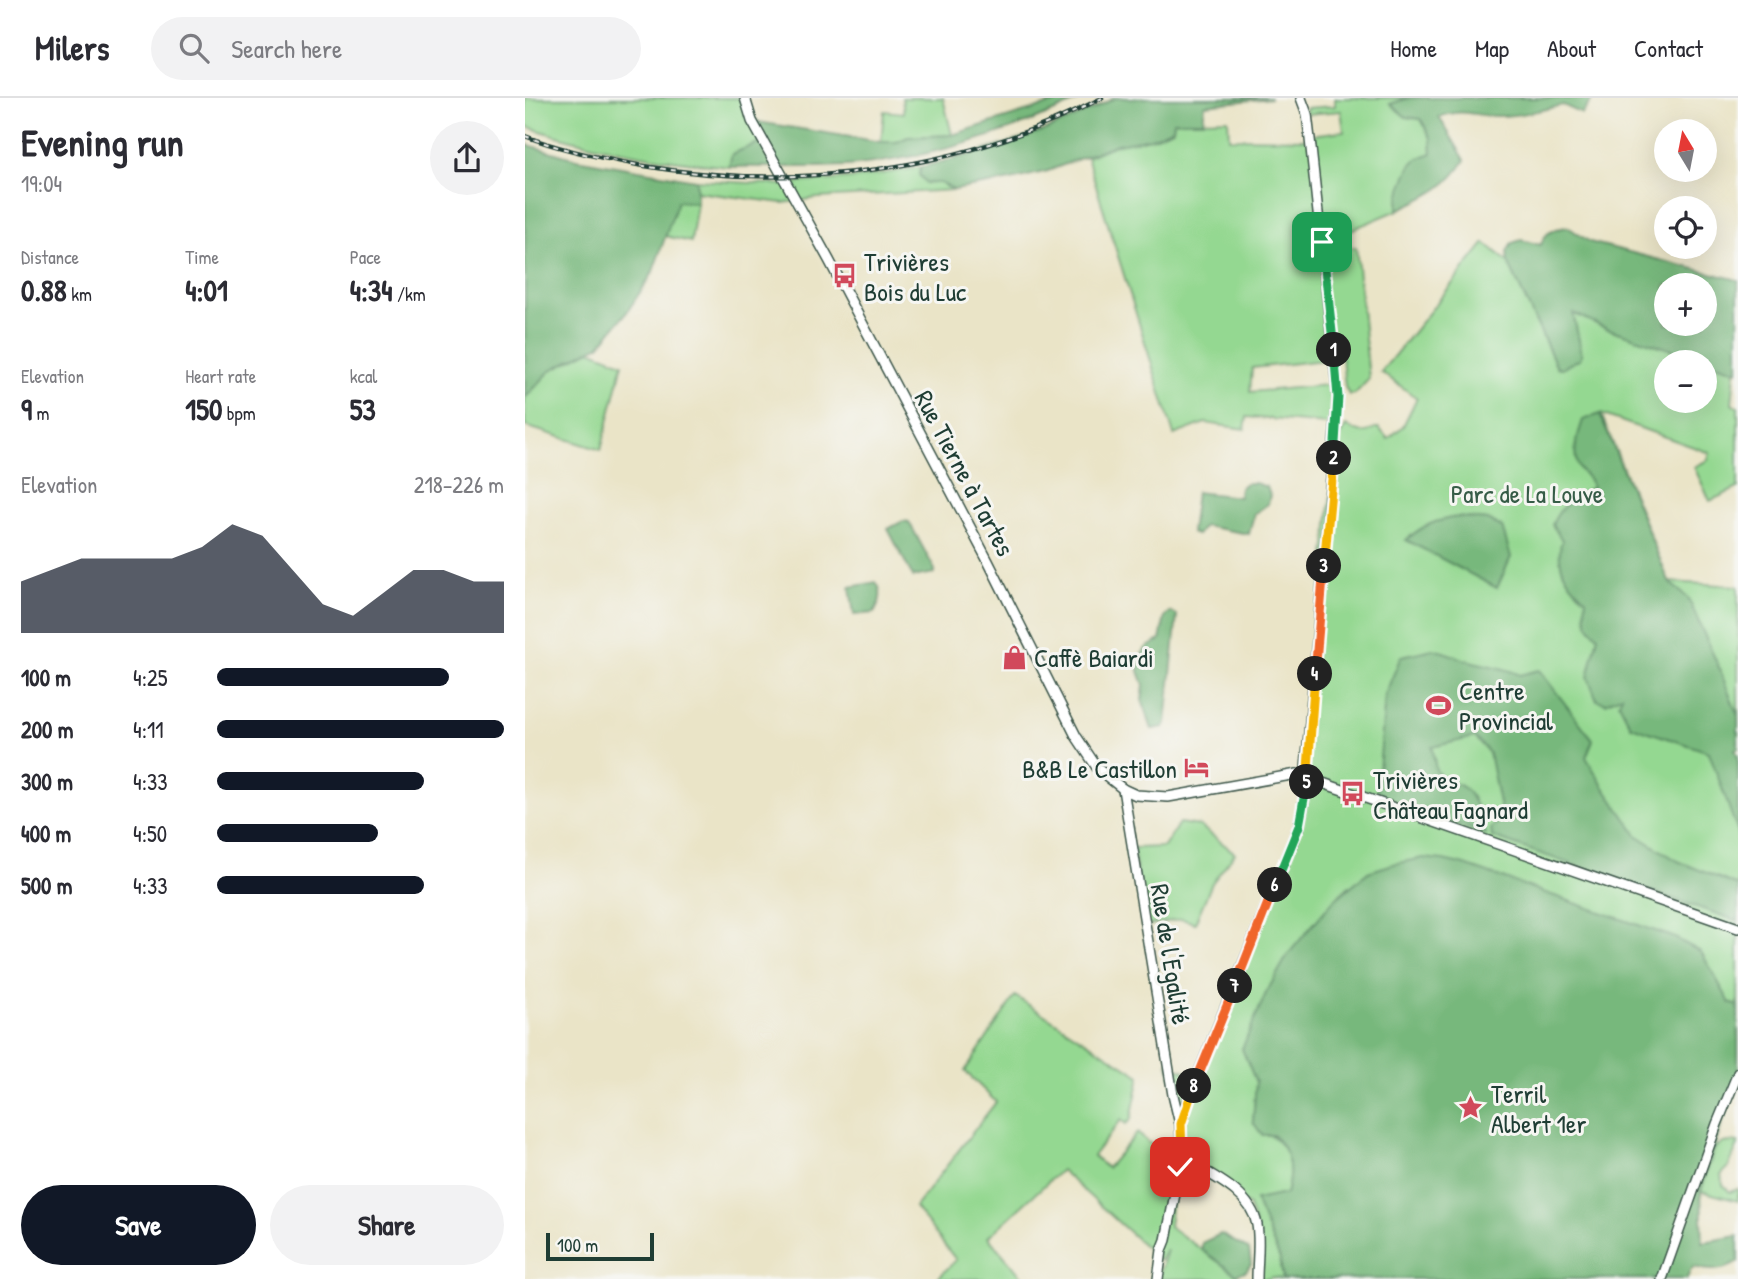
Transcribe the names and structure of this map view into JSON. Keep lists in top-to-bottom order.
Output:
{
  "streets": {
    "street": ["Rue Tierne à Tartes", "Rue de l'Egalité"]
  },
  "crossings": [
    ["Rue Tierne à Tartes", "Rue de l'Egalité"]
  ],
  "parks": ["Parc de La Louve"],
  "places": {
    "bus stop": ["Trivières Bois du Luc", "Trivières Château Fagnard"],
    "shop": ["Caffè Baiardi"],
    "sports": ["Centre Provincial"],
    "hotel": ["B&B Le Castillon"],
    "place": ["Terril Albert 1er"]
  },
  "scale_bar": "100 m",
  "north": "top",
  "page": {
    "header": "Milers",
    "search": "Search here",
    "nav": [
      "Home",
      "Map",
      "About",
      "Contact"
    ],
    "heading": ["Evening run", "19:04"],
    "map_buttons": ["+", "−"],
    "stats": [
      ["Distance", "0.88 km"],
      ["Time", "4:01"],
      ["Pace", "4:34 /km"],
      ["Elevation", "9 m"],
      ["Heart rate", "150 bpm"],
      ["kcal", "53"]
    ],
    "pins": [
      "1",
      "2",
      "3",
      "4",
      "5",
      "6",
      "7",
      "8"
    ],
    "chart": ["Elevation", "218–226 m"],
    "list": [
      {
        "name": "100 m",
        "note": "4:25"
      },
      {
        "name": "200 m",
        "note": "4:11"
      },
      {
        "name": "300 m",
        "note": "4:33"
      },
      {
        "name": "400 m",
        "note": "4:50"
      },
      {
        "name": "500 m",
        "note": "4:33"
      }
    ],
    "buttons": ["Save", "Share"],
    "scale": "100 m"
  }
}
